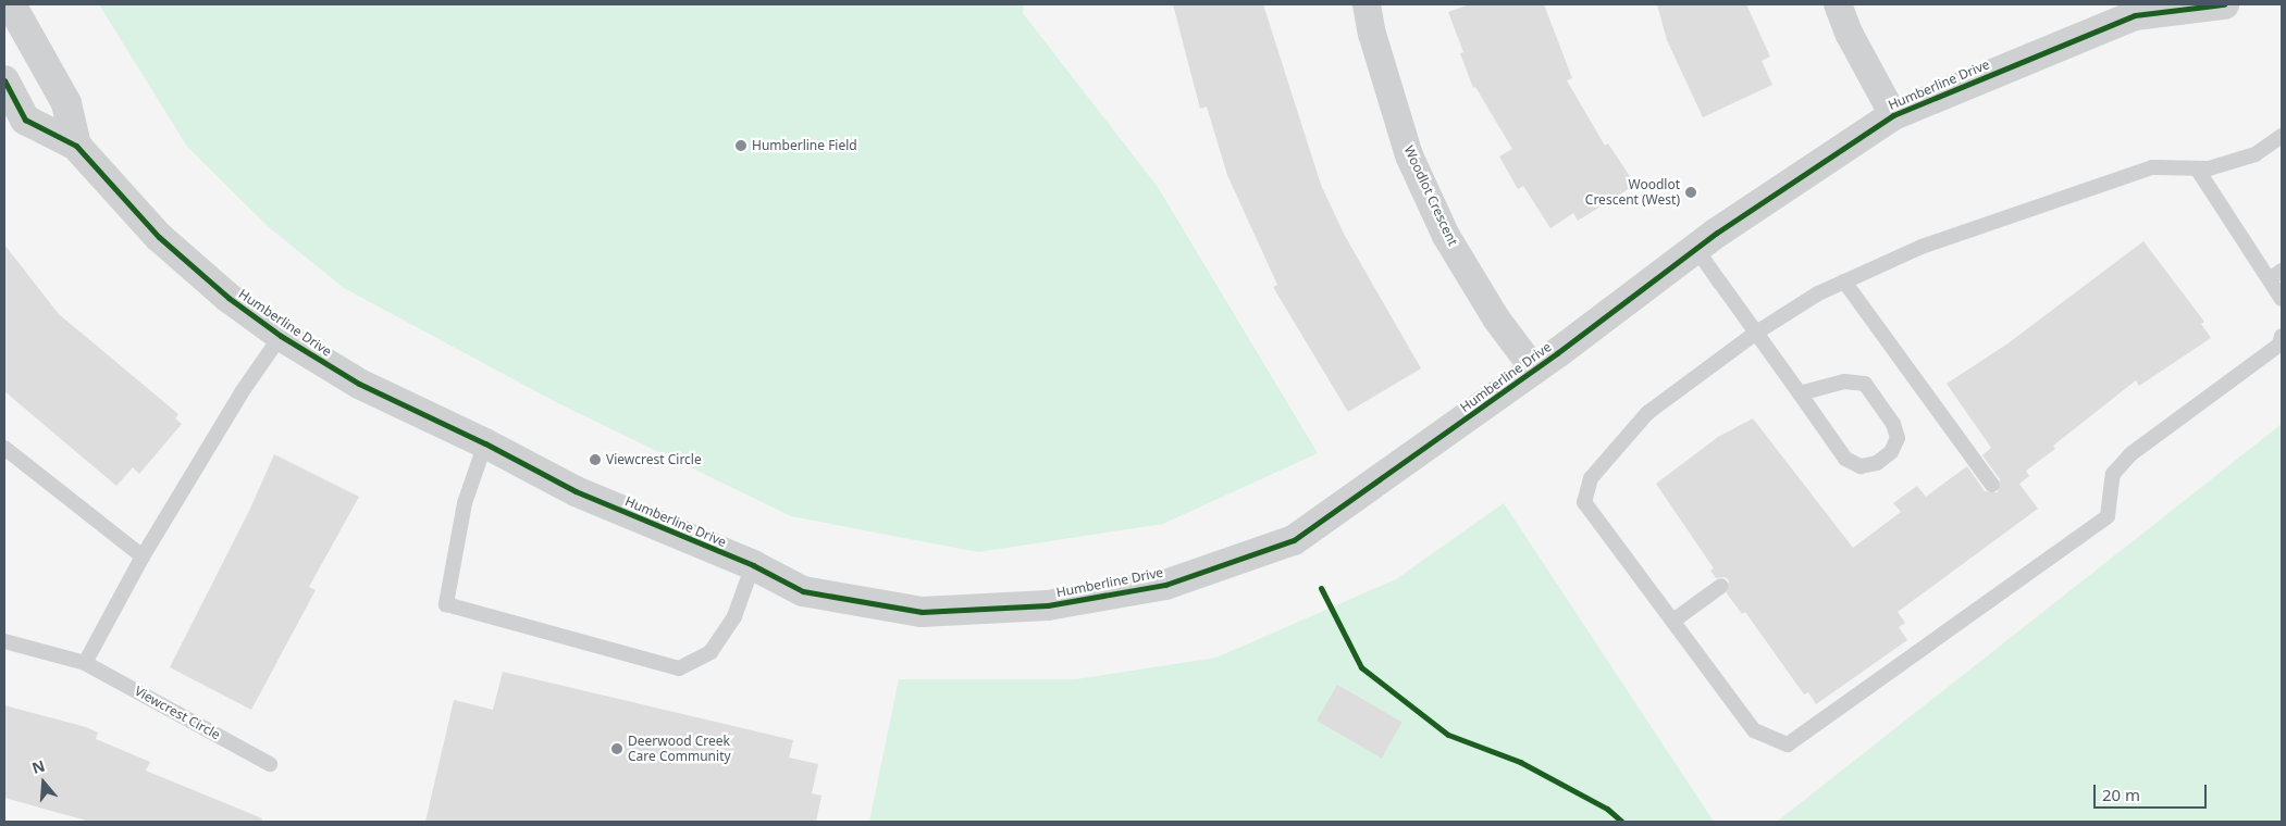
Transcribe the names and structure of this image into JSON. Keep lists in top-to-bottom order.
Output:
{
  "streets": {
    "street": ["Humberline Drive", "Woodlot Crescent"],
    "lane": ["Viewcrest Circle"]
  },
  "crossings": [
    ["Humberline Drive", "Woodlot Crescent"]
  ],
  "places": [
    "Humberline Field",
    "Woodlot Crescent (West)",
    "Viewcrest Circle",
    "Deerwood Creek Care Community"
  ],
  "scale_bar": "20 m",
  "north": "top"
}
